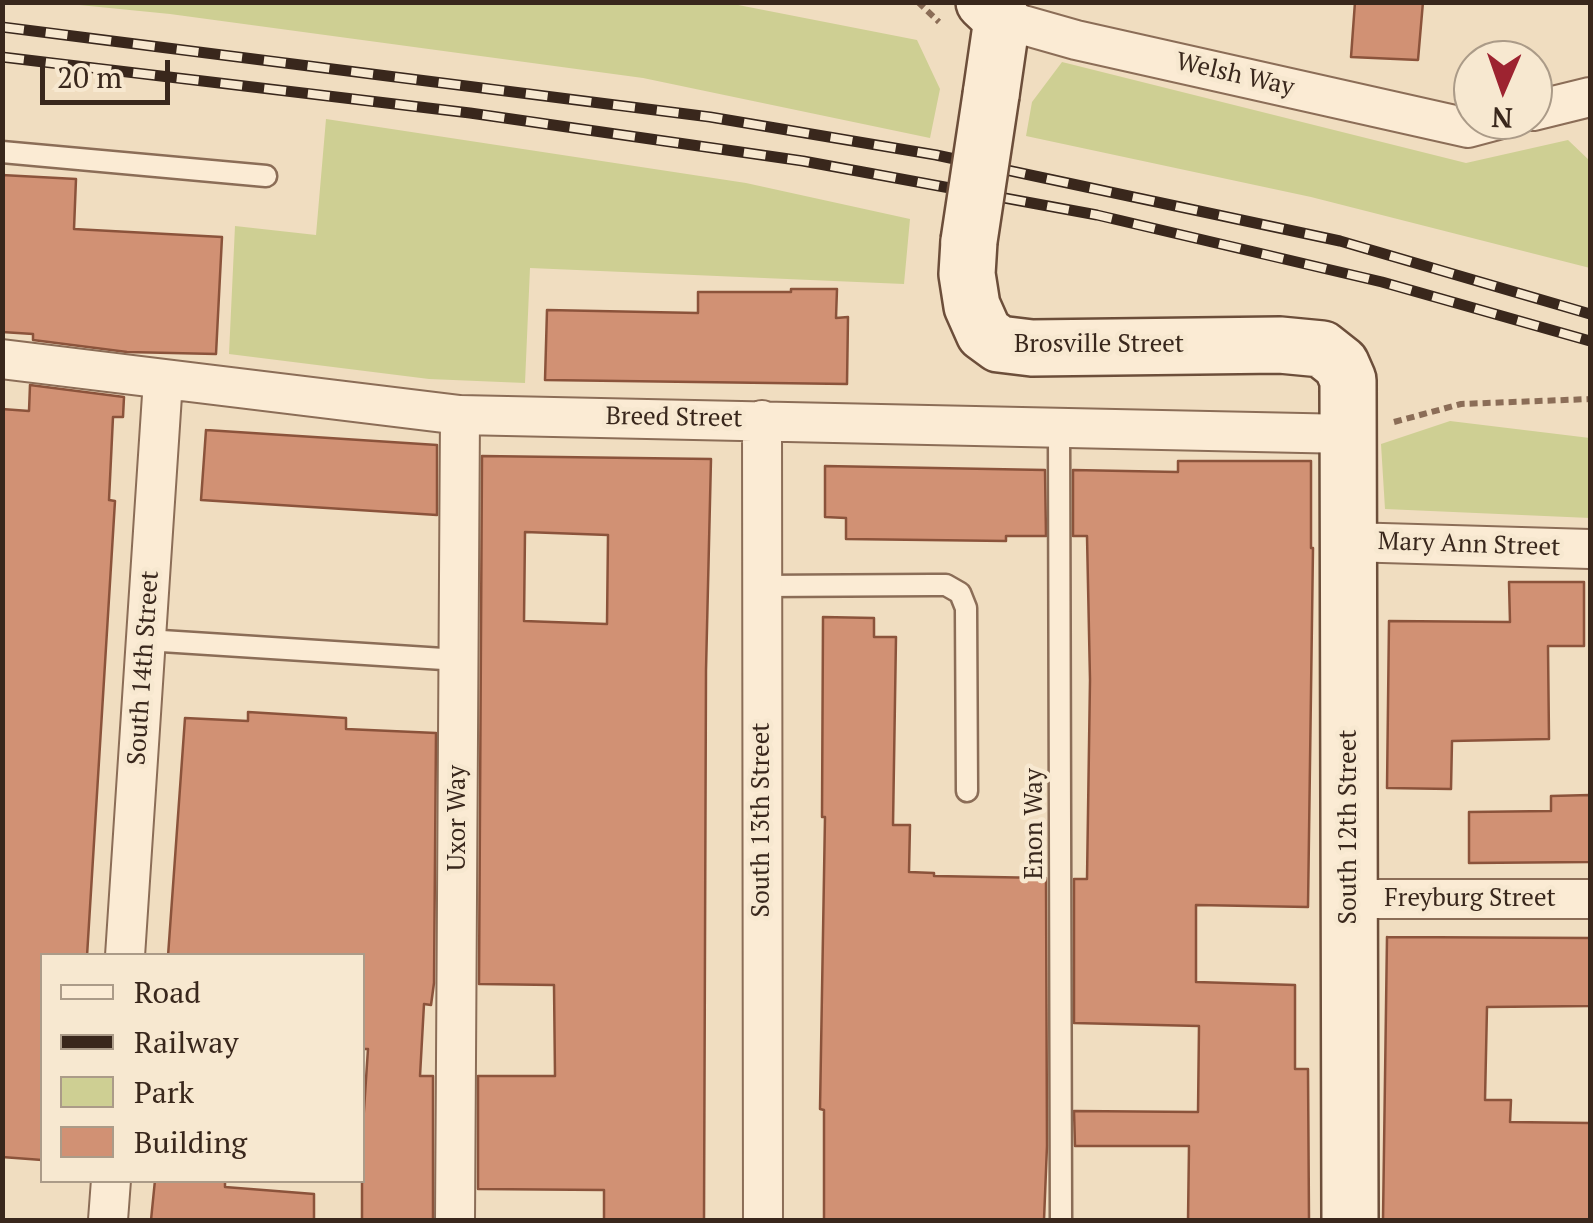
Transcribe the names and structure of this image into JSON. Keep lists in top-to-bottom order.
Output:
{
  "streets": {
    "street": [
      "Welsh Way",
      "Brosville Street",
      "Breed Street",
      "Mary Ann Street",
      "South 14th Street",
      "Uxor Way",
      "South 13th Street",
      "South 12th Street",
      "Freyburg Street"
    ],
    "lane": ["Enon Way"]
  },
  "crossings": [
    ["Welsh Way", "Brosville Street"],
    ["Brosville Street", "Breed Street"],
    ["Brosville Street", "South 12th Street"],
    ["Breed Street", "South 14th Street"],
    ["Breed Street", "Uxor Way"],
    ["Breed Street", "South 13th Street"],
    ["Breed Street", "Enon Way"],
    ["Breed Street", "South 12th Street"],
    ["Mary Ann Street", "South 12th Street"],
    ["South 12th Street", "Freyburg Street"]
  ],
  "legend": [
    "Road",
    "Railway",
    "Park",
    "Building"
  ],
  "scale_bar": "20 m",
  "north": "bottom"
}
